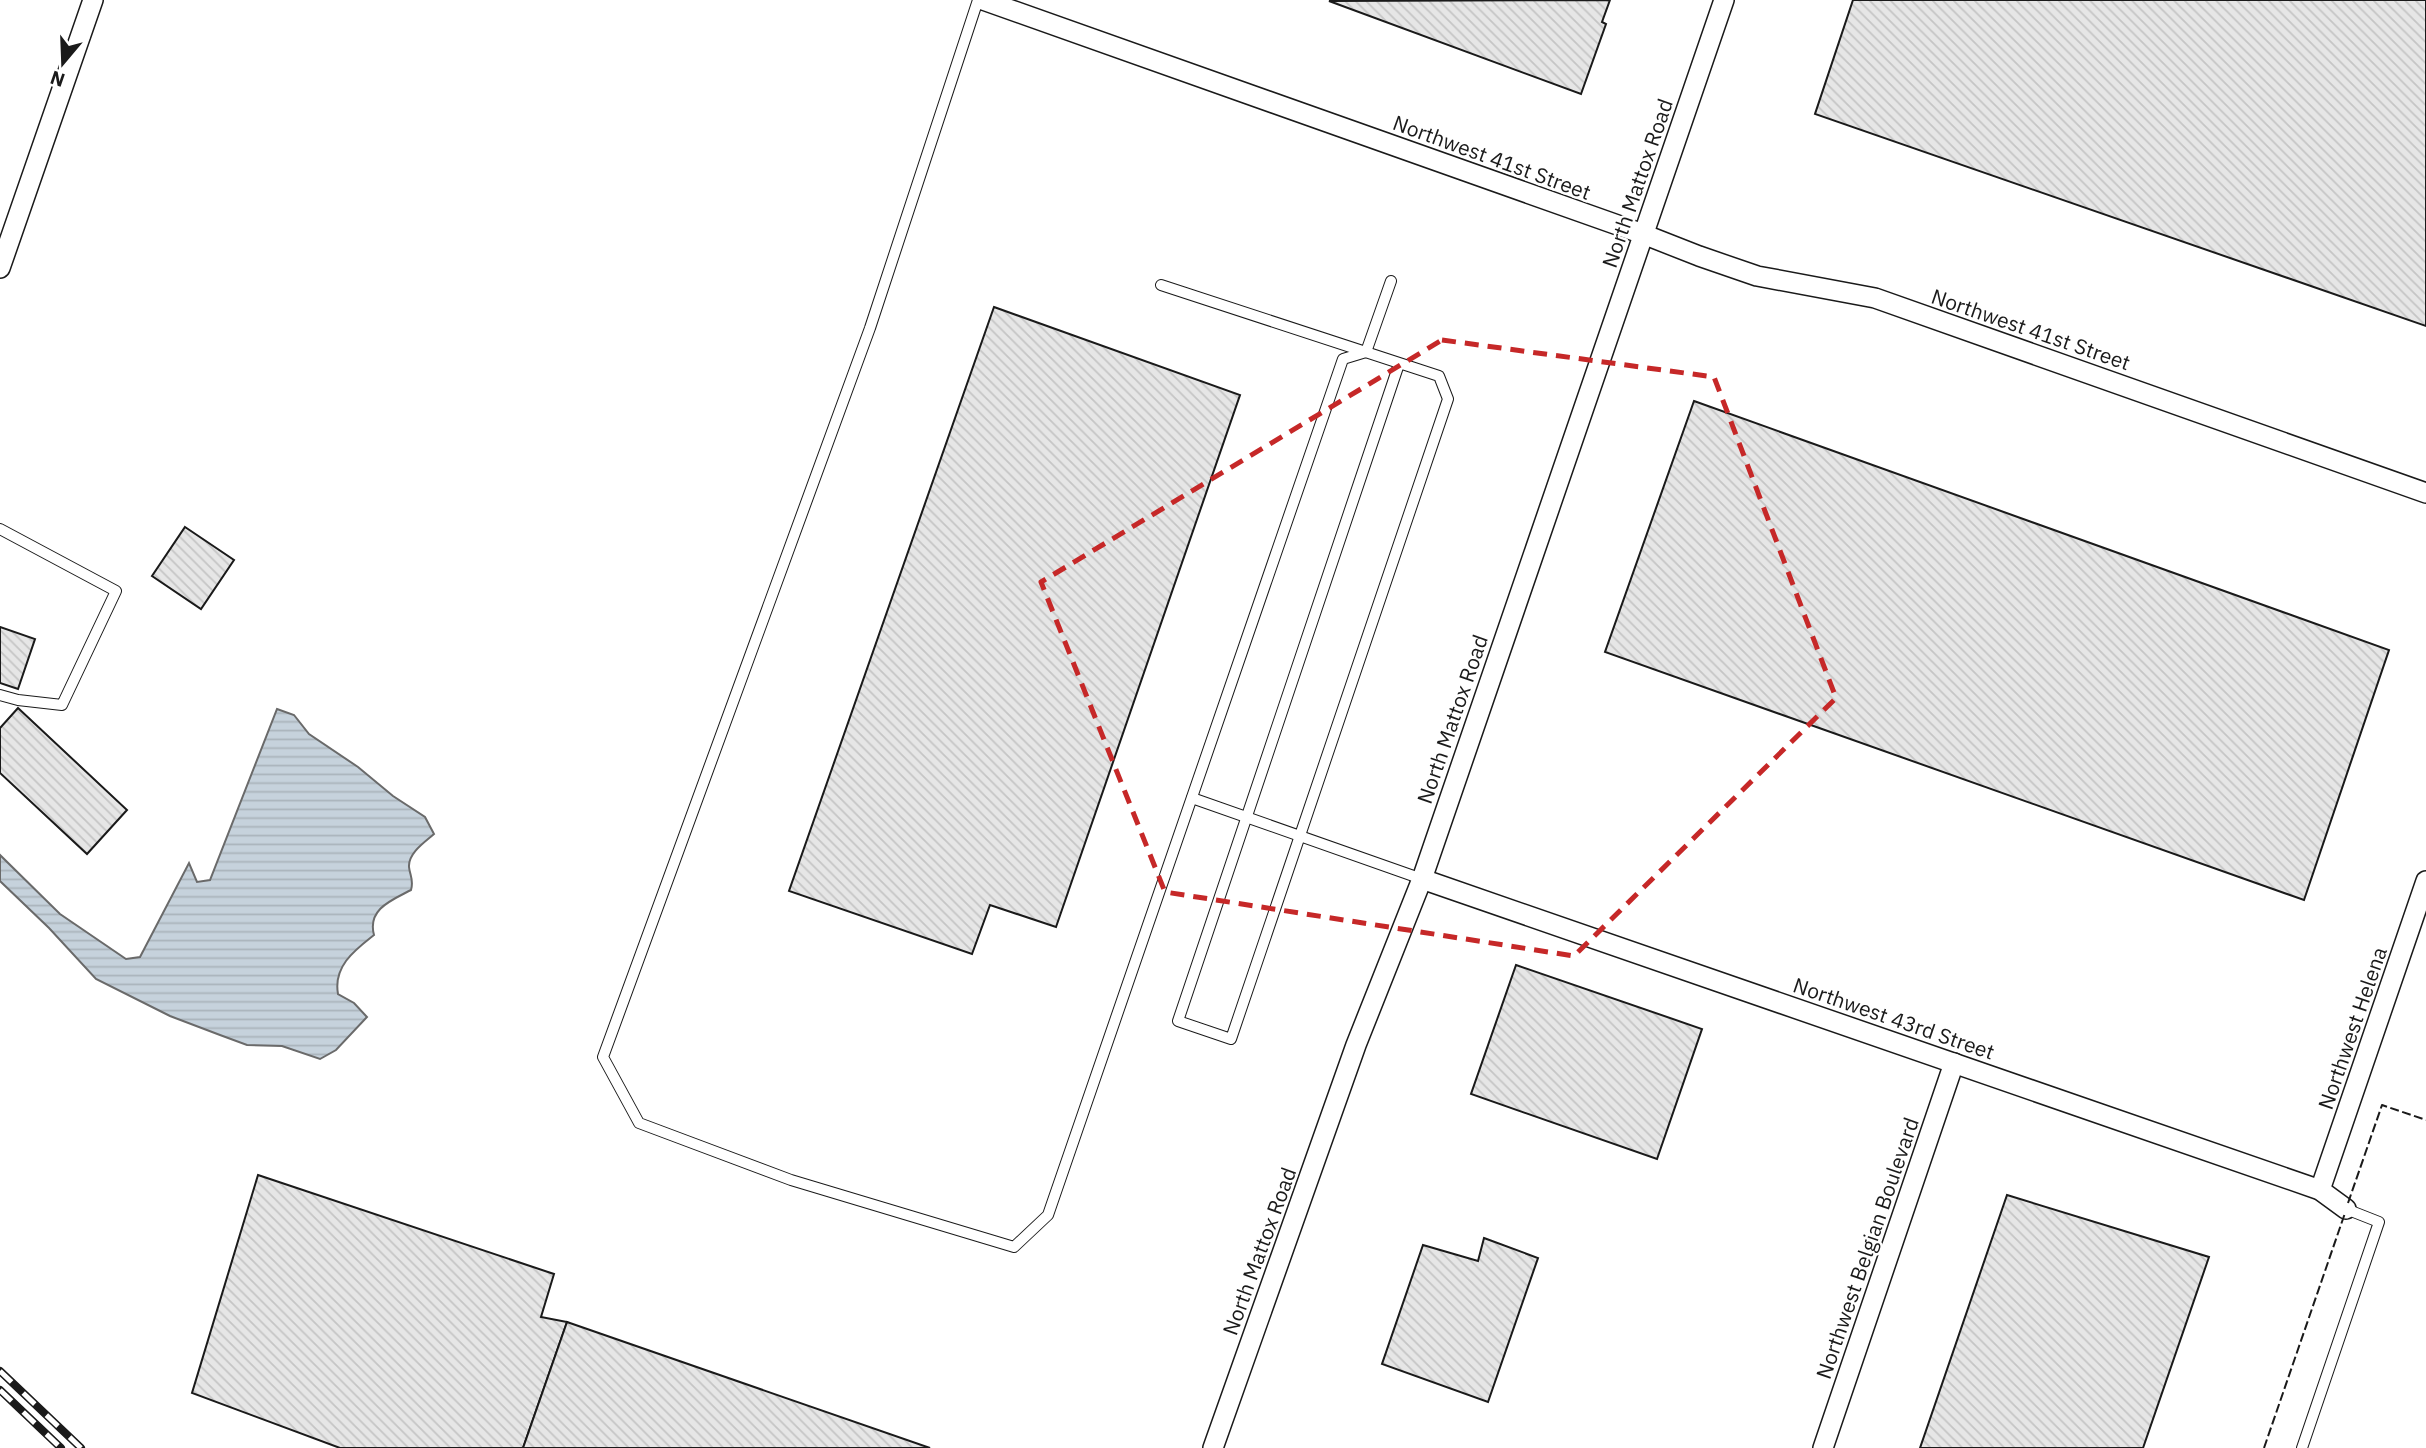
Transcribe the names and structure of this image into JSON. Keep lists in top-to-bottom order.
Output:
{
  "streets": {
    "street": [
      "Northwest 41st Street",
      "North Mattox Road",
      "Northwest 43rd Street",
      "Northwest Helena",
      "Northwest Belgian Boulevard"
    ]
  },
  "crossings": [
    ["Northwest 41st Street", "North Mattox Road"],
    ["North Mattox Road", "Northwest 43rd Street"],
    ["Northwest 43rd Street", "Northwest Helena"],
    ["Northwest 43rd Street", "Northwest Belgian Boulevard"]
  ],
  "north": "bottom"
}
